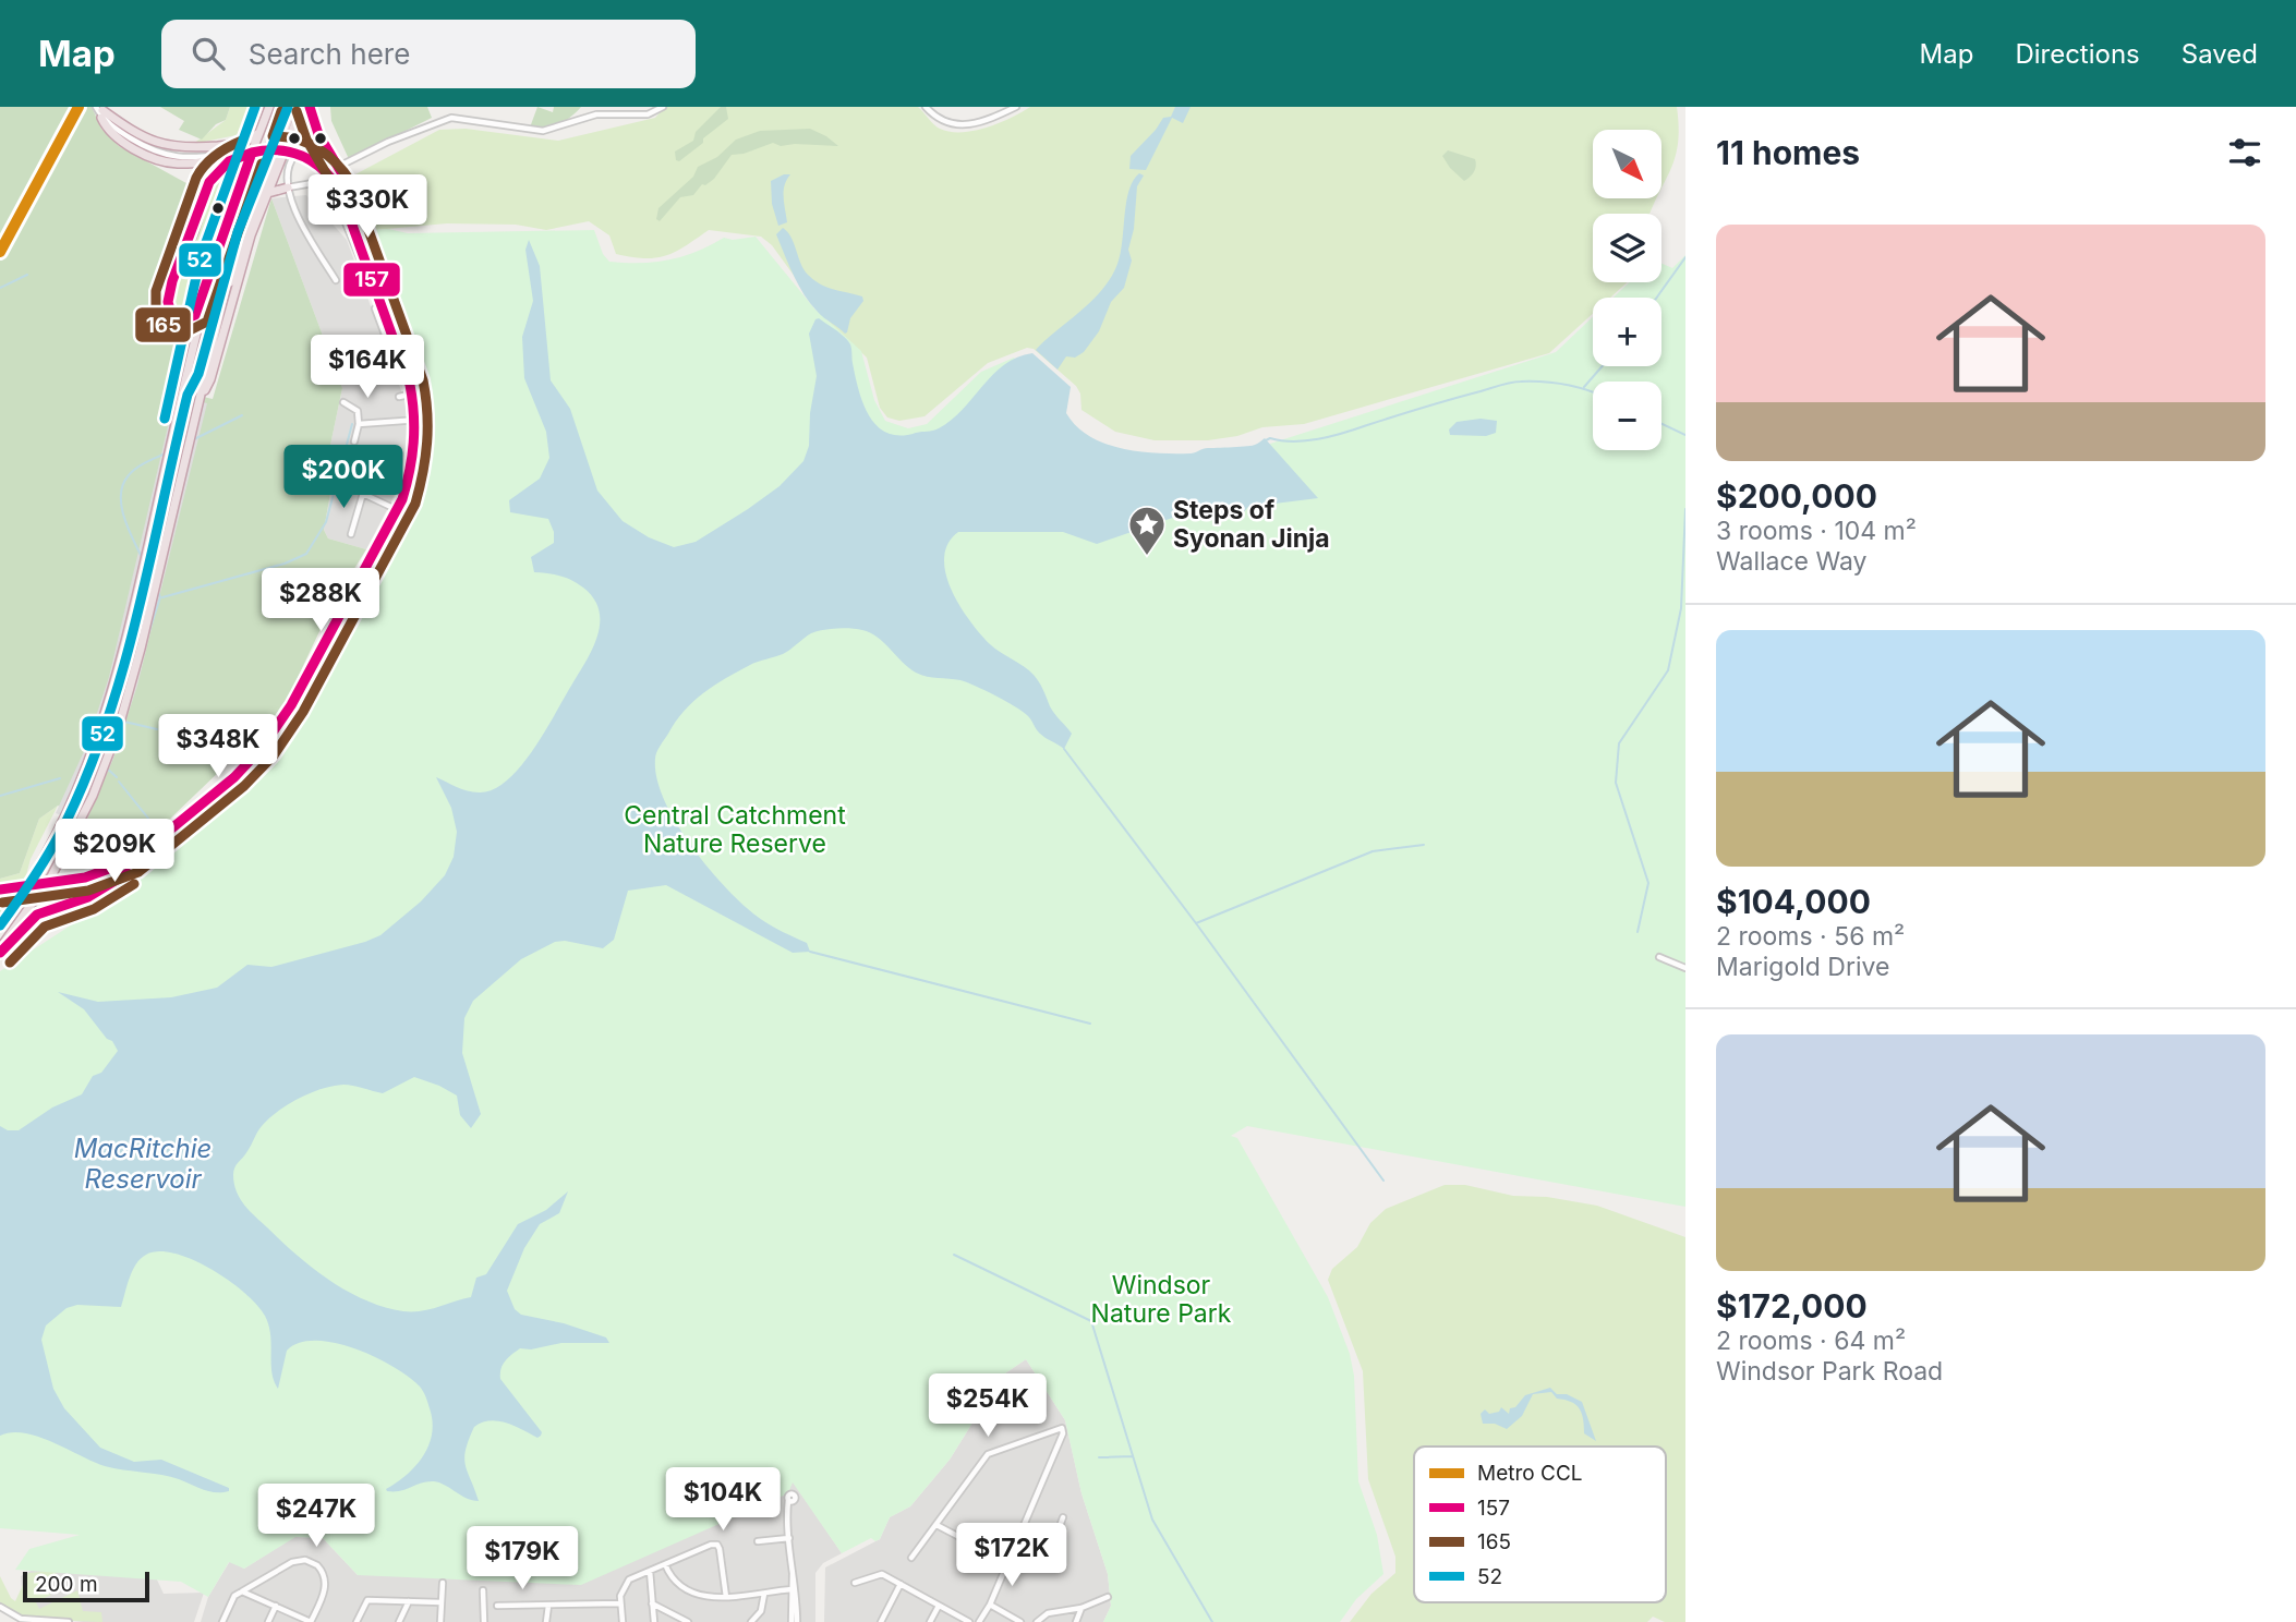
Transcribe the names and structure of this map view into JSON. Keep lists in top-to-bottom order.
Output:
{
  "water": ["MacRitchie Reservoir"],
  "parks": ["Central Catchment Nature Reserve", "Windsor Nature Park"],
  "places": {
    "place": ["Steps of Syonan Jinja"]
  },
  "lines": [
    "metro line CCL",
    "transit line 157",
    "transit line 52",
    "transit line 165"
  ],
  "legend": [
    "Metro CCL",
    "157",
    "165",
    "52"
  ],
  "scale_bar": "200 m",
  "north": "bottom right",
  "page": {
    "header": "Map",
    "search": "Search here",
    "nav": ["Map", "Directions", "Saved"],
    "heading": "11 homes",
    "map_buttons": ["+", "−"],
    "price": [
      "$330K",
      "$164K",
      "$200K",
      "$288K",
      "$348K",
      "$209K",
      "$254K",
      "$104K",
      "$247K",
      "$172K",
      "$179K"
    ],
    "list": [
      {
        "name": "$200,000",
        "note": "3 rooms · 104 m² · Wallace Way"
      },
      {
        "name": "$104,000",
        "note": "2 rooms · 56 m² · Marigold Drive"
      },
      {
        "name": "$172,000",
        "note": "2 rooms · 64 m² · Windsor Park Road"
      }
    ],
    "scale": "200 m"
  }
}
